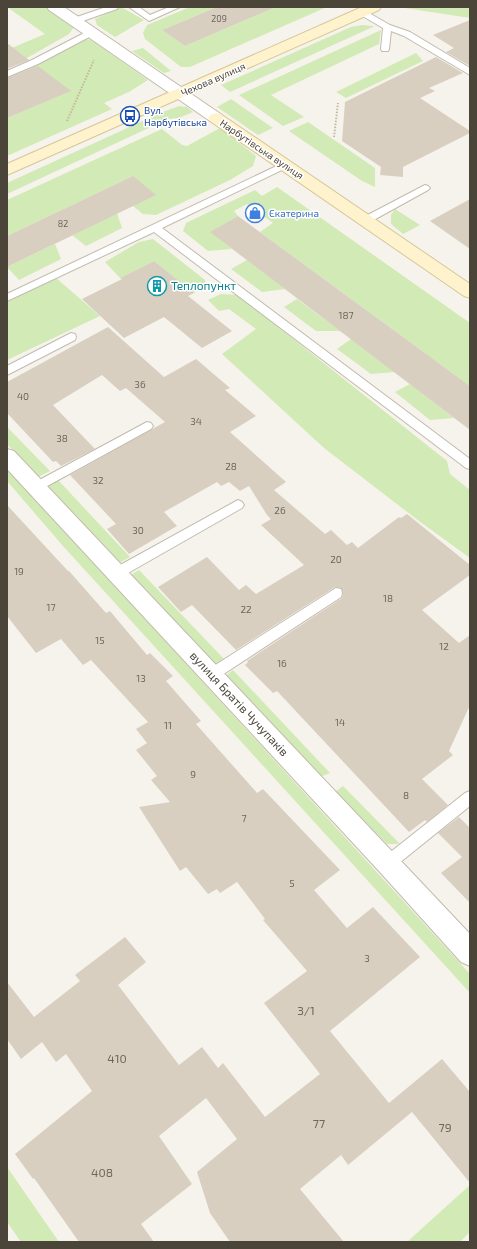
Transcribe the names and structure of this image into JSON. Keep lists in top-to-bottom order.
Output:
{
  "streets": {
    "street": ["Чехова вулиця", "Нарбутівська вулиця", "вулиця Братів Чучупаків"]
  },
  "crossings": [
    ["Чехова вулиця", "Нарбутівська вулиця"]
  ],
  "places": {
    "bus stop": ["Вул. Нарбутівська"],
    "shop": ["Єкатерина"],
    "building": ["Теплопункт"]
  },
  "house_numbers": [
    "209",
    "82",
    "187",
    "36",
    "40",
    "34",
    "38",
    "28",
    "32",
    "26",
    "30",
    "20",
    "19",
    "18",
    "17",
    "22",
    "15",
    "12",
    "16",
    "13",
    "14",
    "11",
    "9",
    "8",
    "7",
    "5",
    "3",
    "3/1",
    "410",
    "77",
    "79",
    "408"
  ]
}
